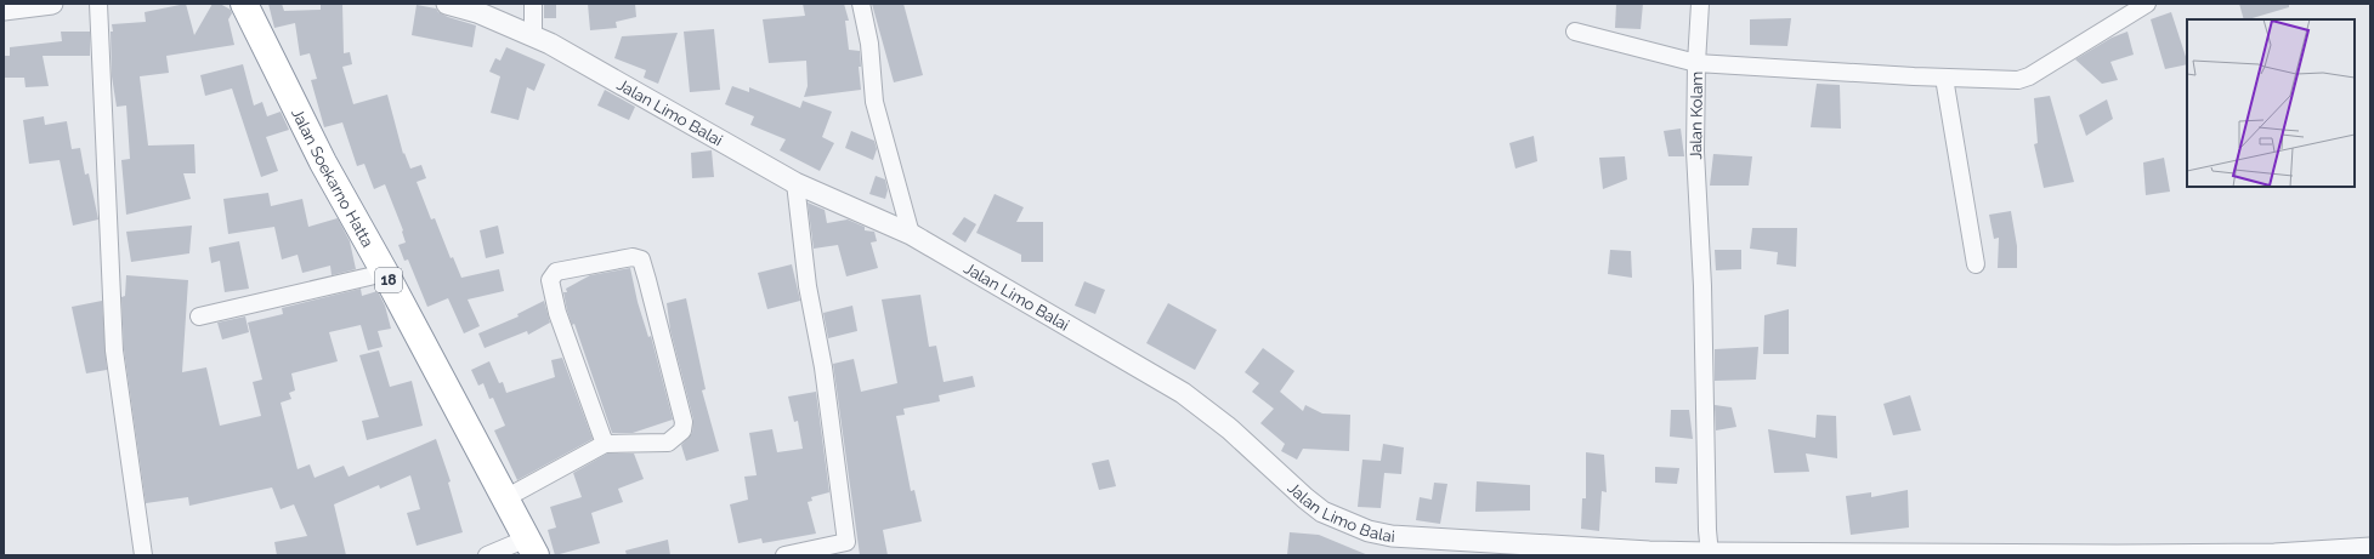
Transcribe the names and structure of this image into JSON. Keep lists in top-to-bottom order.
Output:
{
  "streets": {
    "highway": ["Jalan Soekarno Hatta", "18"],
    "street": ["Jalan Limo Balai", "Jalan Kolam"]
  },
  "crossings": [
    ["Jalan Limo Balai", "Jalan Kolam"]
  ]
}
